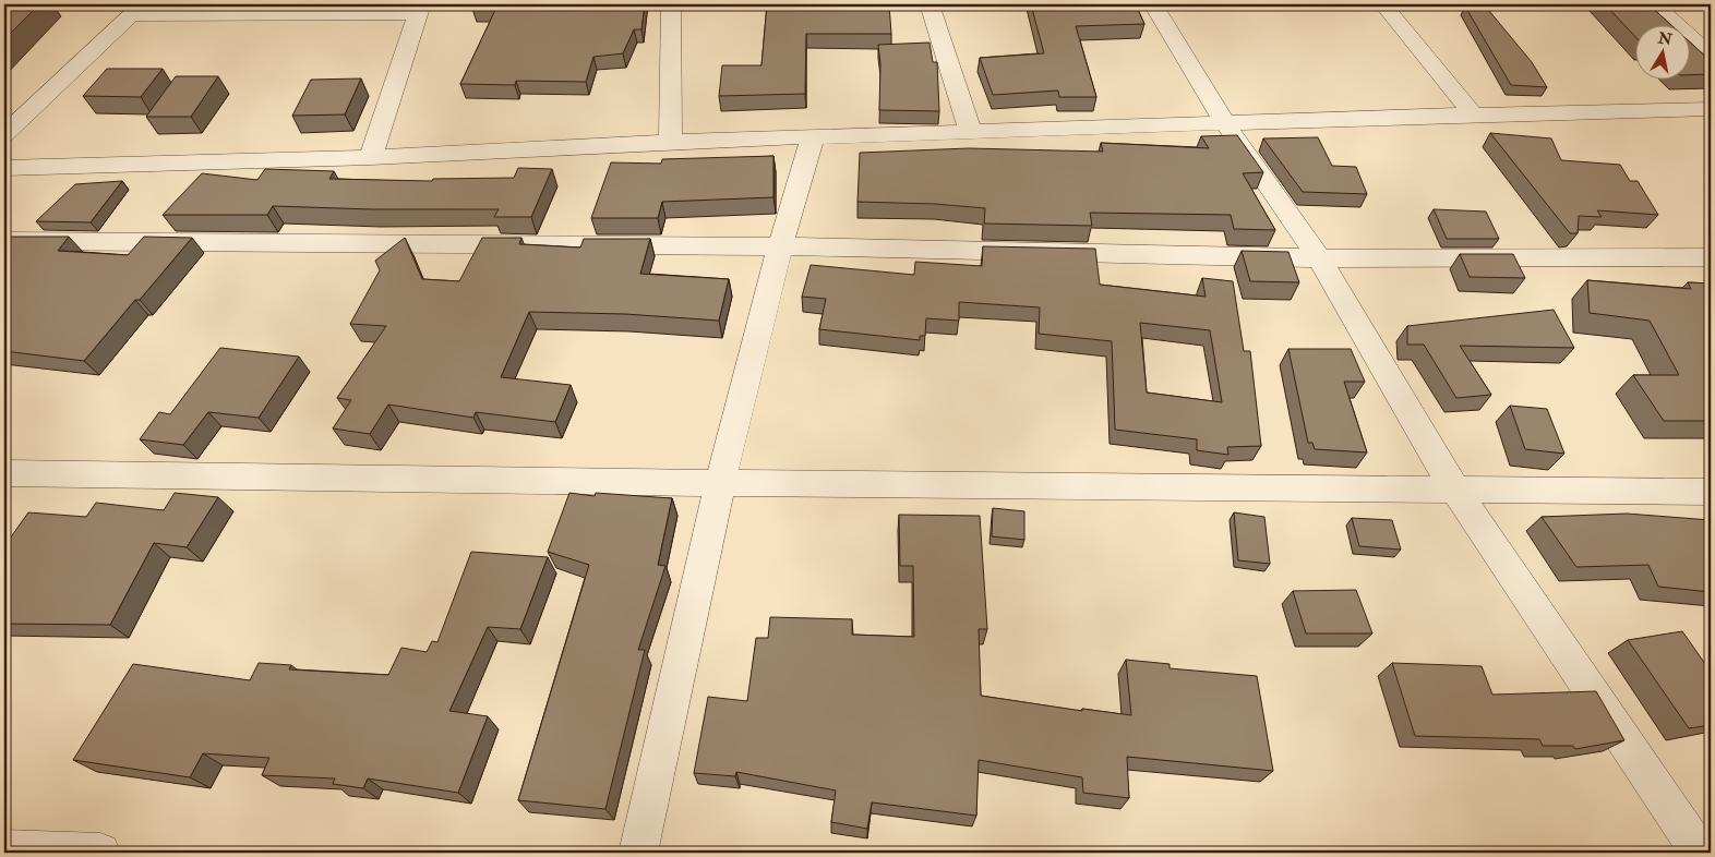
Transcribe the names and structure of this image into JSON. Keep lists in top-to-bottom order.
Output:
{
  "north": "top"
}
